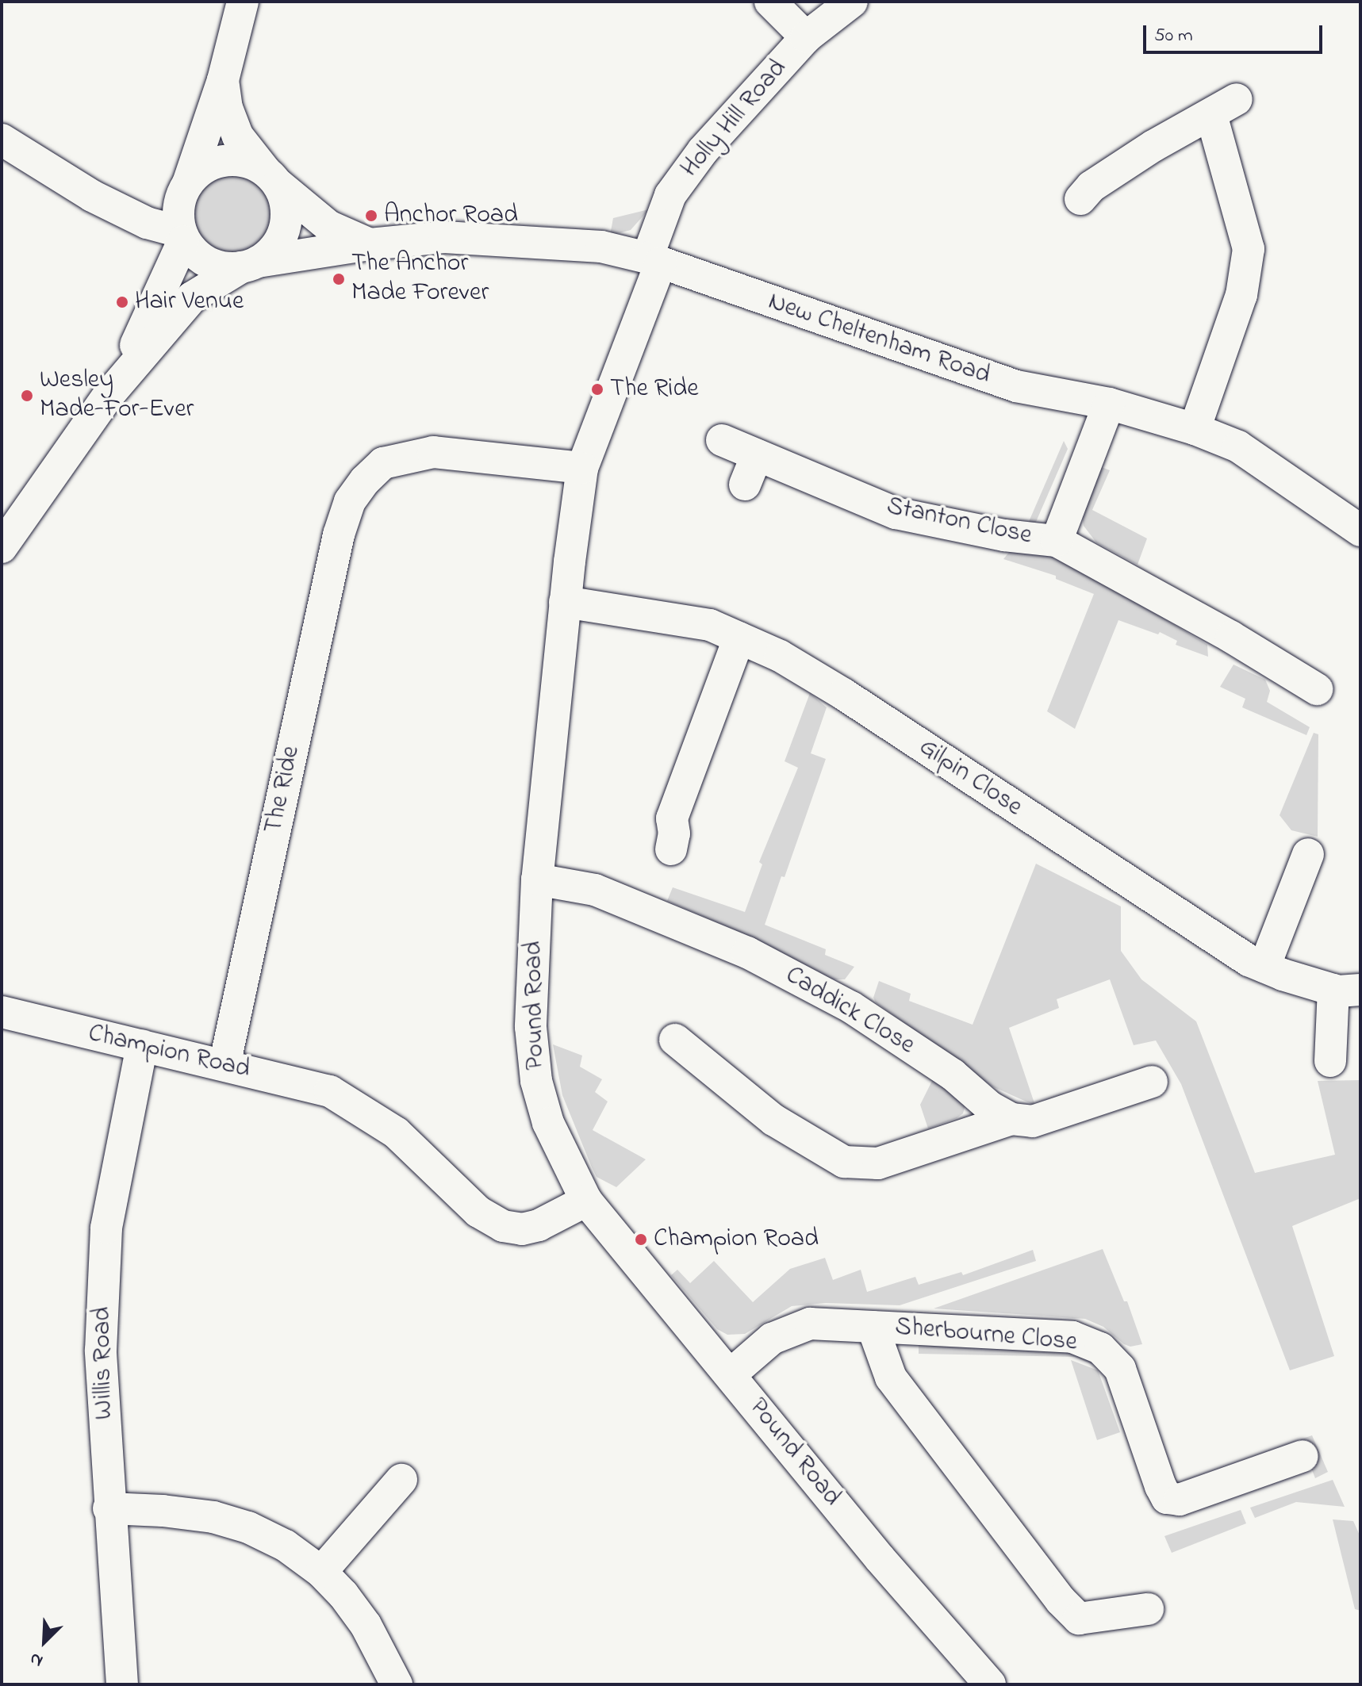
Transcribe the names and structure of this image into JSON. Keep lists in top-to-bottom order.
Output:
{
  "streets": {
    "street": [
      "Holly Hill Road",
      "New Cheltenham Road",
      "Stanton Close",
      "Gilpin Close",
      "The Ride",
      "Pound Road",
      "Caddick Close",
      "Champion Road",
      "Sherbourne Close",
      "Willis Road"
    ]
  },
  "crossings": [
    ["Holly Hill Road", "New Cheltenham Road"],
    ["Holly Hill Road", "Pound Road"],
    ["New Cheltenham Road", "Stanton Close"],
    ["New Cheltenham Road", "Pound Road"],
    ["Gilpin Close", "Pound Road"],
    ["The Ride", "Pound Road"],
    ["The Ride", "Champion Road"],
    ["Pound Road", "Caddick Close"],
    ["Pound Road", "Champion Road"],
    ["Pound Road", "Sherbourne Close"],
    ["Champion Road", "Willis Road"]
  ],
  "places": [
    "Anchor Road",
    "The Anchor Made Forever",
    "Hair Venue",
    "The Ride",
    "Wesley Made-For-Ever",
    "Champion Road"
  ],
  "scale_bar": "50 m",
  "north": "bottom left"
}
